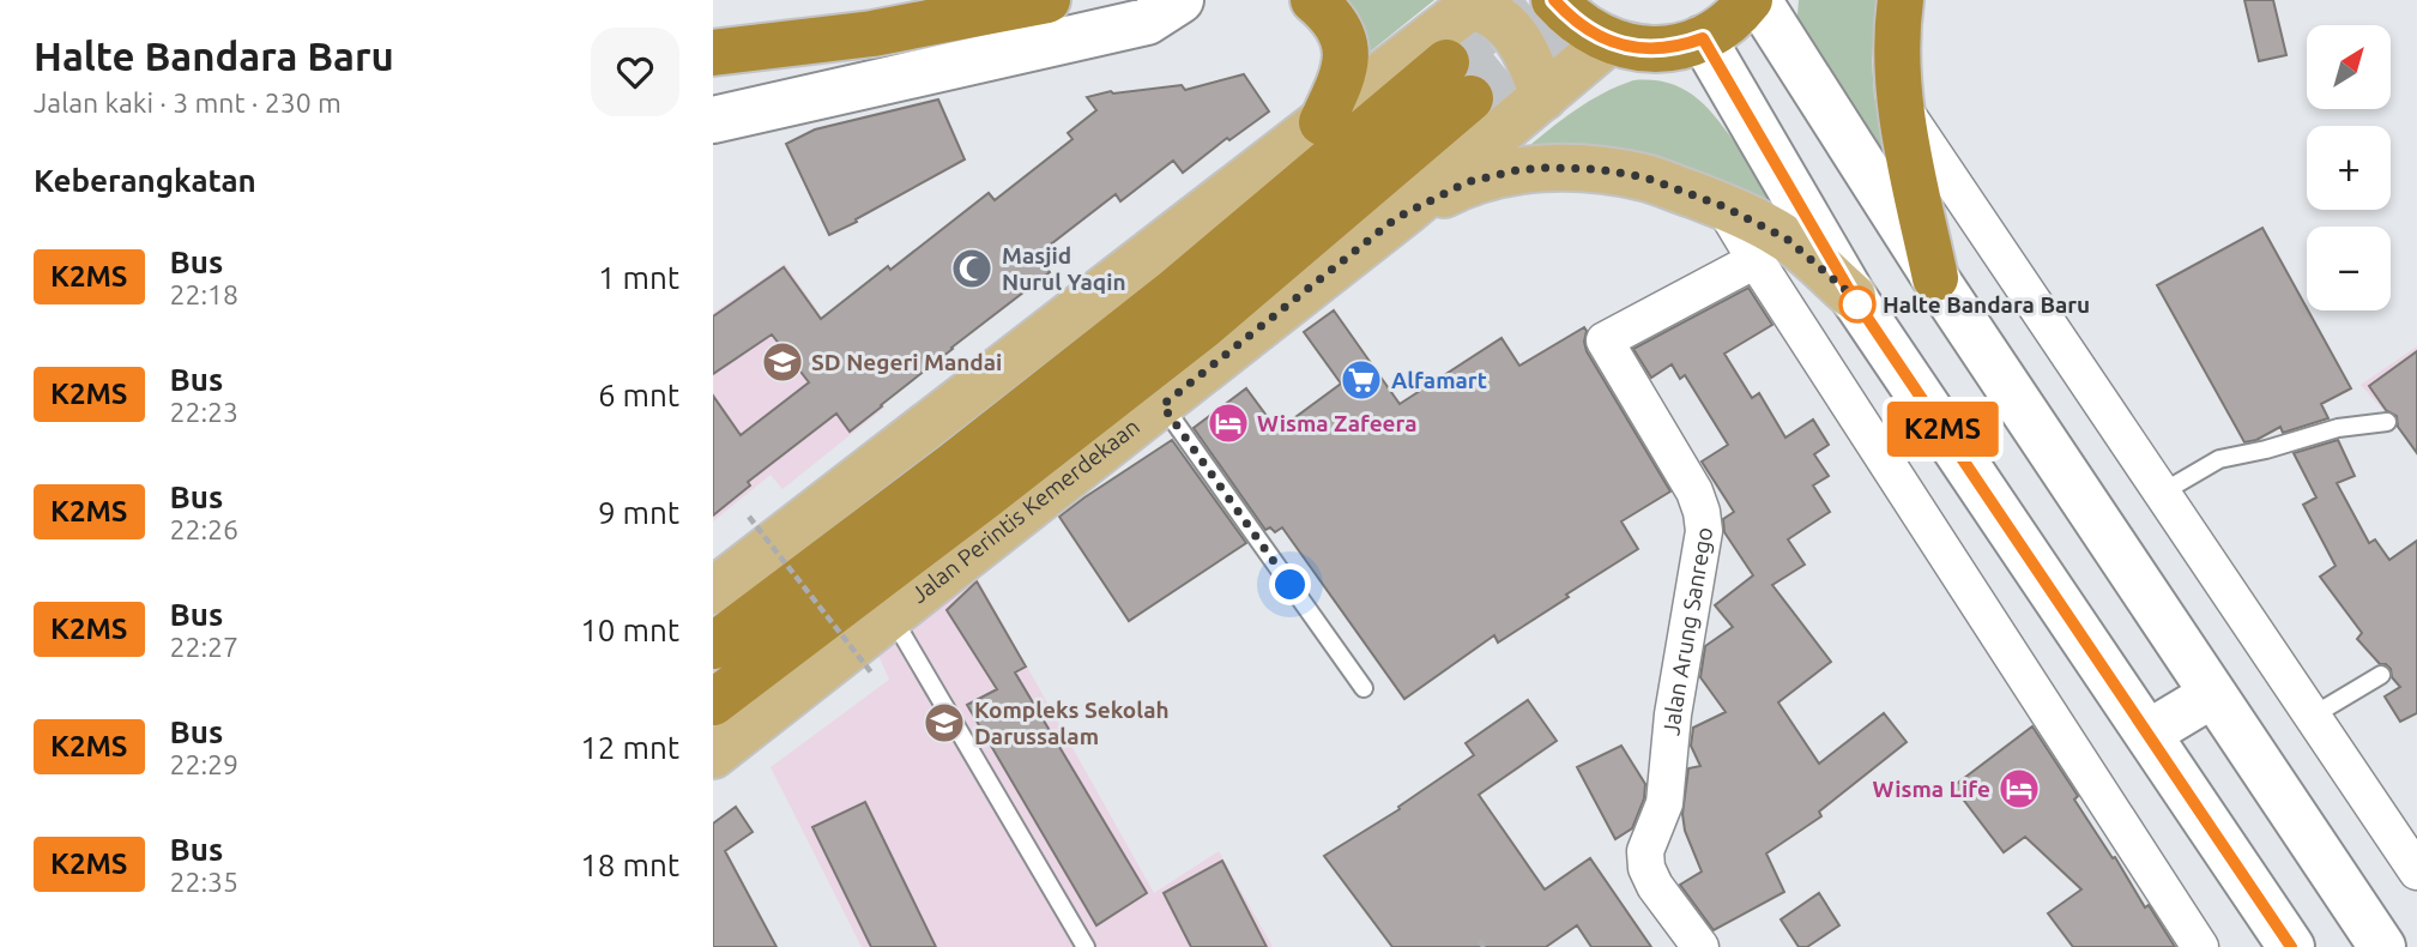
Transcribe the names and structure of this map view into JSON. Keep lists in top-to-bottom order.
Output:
{
  "streets": {
    "highway": ["Jalan Perintis Kemerdekaan"],
    "street": ["Jalan Arung Sanrego"]
  },
  "places": {
    "mosque": ["Masjid Nurul Yaqin"],
    "other": ["Halte Bandara Baru"],
    "school or university": ["SD Negeri Mandai", "Kompleks Sekolah Darussalam"],
    "supermarket": ["Alfamart"],
    "hotel": ["Wisma Zafeera", "Wisma Life"]
  },
  "lines": ["bus line K2MS"],
  "north": "top right",
  "page": {
    "heading": [
      ["Halte Bandara Baru", "Jalan kaki · 3 mnt · 230 m"],
      "Keberangkatan"
    ],
    "on_map": "K2MS",
    "map_buttons": ["+", "−"],
    "list": [
      {
        "mark": "K2MS",
        "name": "Bus",
        "note": "22:18",
        "value": "1 mnt"
      },
      {
        "mark": "K2MS",
        "name": "Bus",
        "note": "22:23",
        "value": "6 mnt"
      },
      {
        "mark": "K2MS",
        "name": "Bus",
        "note": "22:26",
        "value": "9 mnt"
      },
      {
        "mark": "K2MS",
        "name": "Bus",
        "note": "22:27",
        "value": "10 mnt"
      },
      {
        "mark": "K2MS",
        "name": "Bus",
        "note": "22:29",
        "value": "12 mnt"
      },
      {
        "mark": "K2MS",
        "name": "Bus",
        "note": "22:35",
        "value": "18 mnt"
      }
    ]
  }
}
